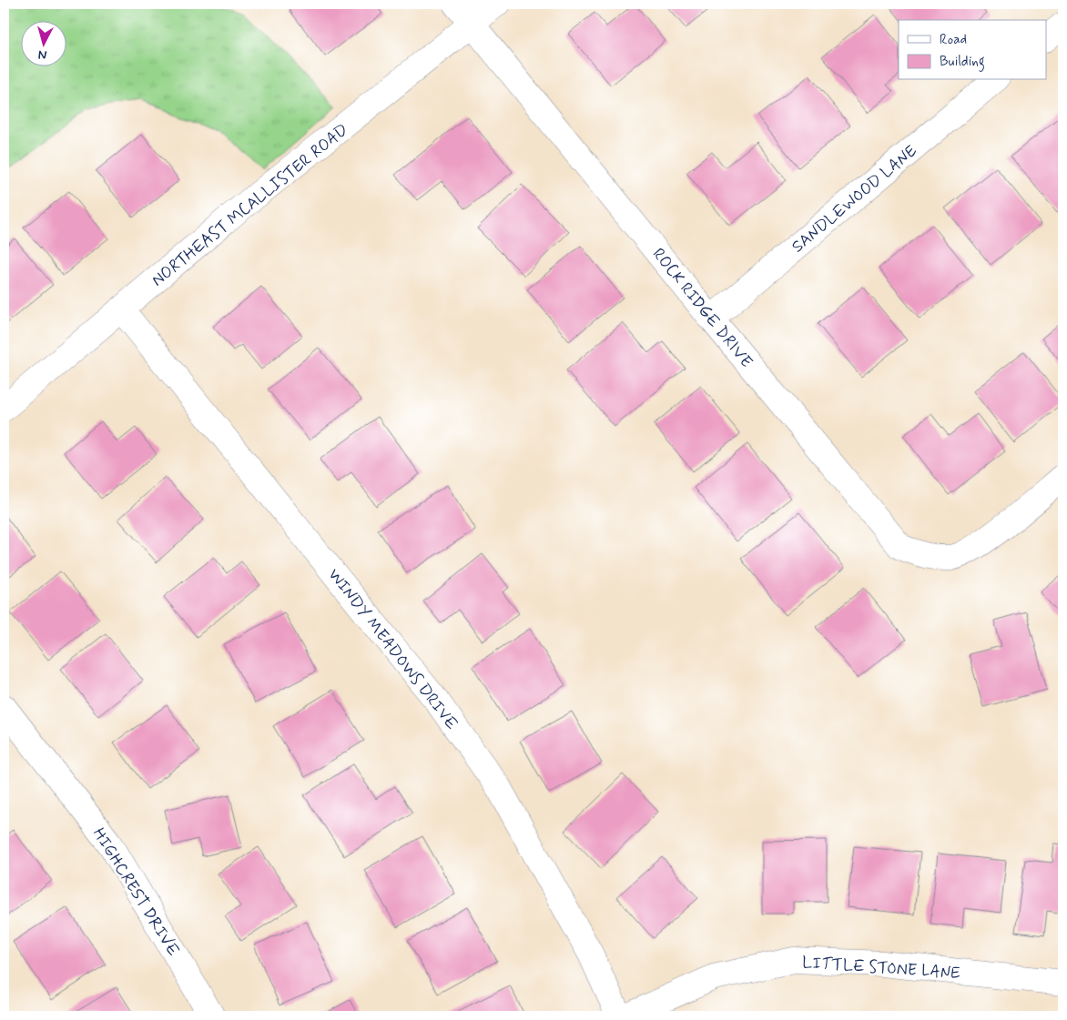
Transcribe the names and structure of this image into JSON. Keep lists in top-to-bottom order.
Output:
{
  "streets": {
    "street": [
      "SANDLEWOOD LANE",
      "NORTHEAST MCALLISTER ROAD",
      "ROCK RIDGE DRIVE",
      "WINDY MEADOWS DRIVE",
      "HIGHCREST DRIVE",
      "LITTLE STONE LANE"
    ]
  },
  "crossings": [
    ["SANDLEWOOD LANE", "ROCK RIDGE DRIVE"],
    ["NORTHEAST MCALLISTER ROAD", "ROCK RIDGE DRIVE"],
    ["NORTHEAST MCALLISTER ROAD", "WINDY MEADOWS DRIVE"]
  ],
  "legend": ["Road", "Building"],
  "north": "bottom"
}
